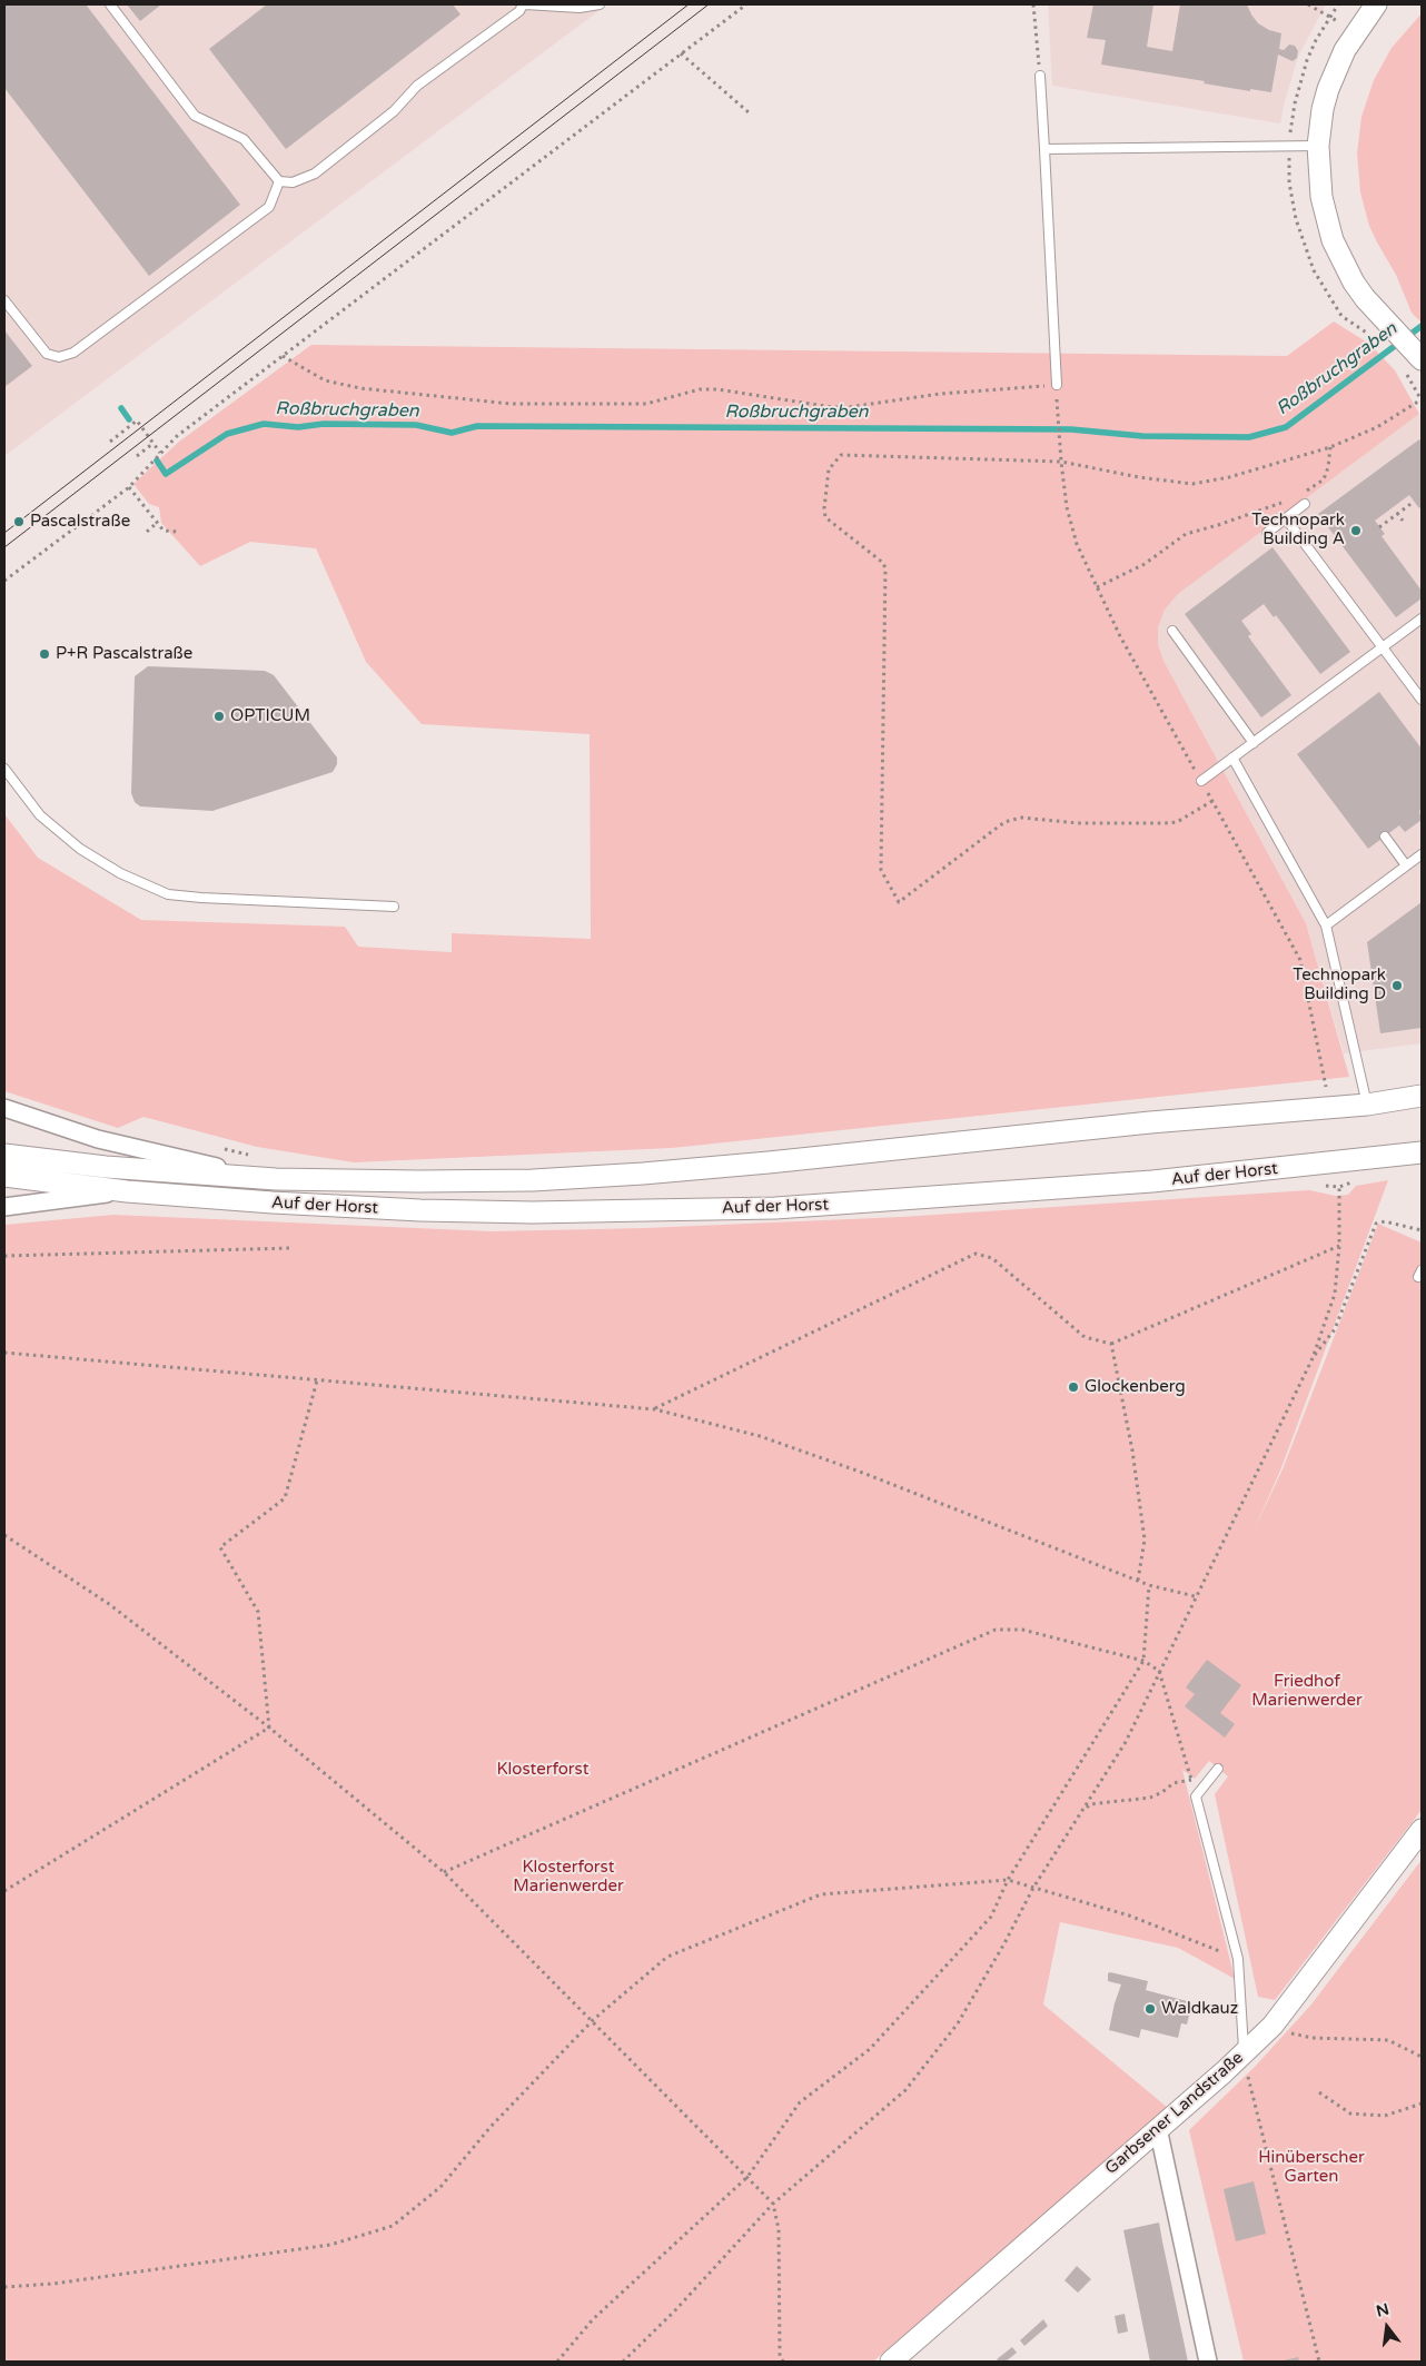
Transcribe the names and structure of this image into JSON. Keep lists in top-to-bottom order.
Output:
{
  "streets": {
    "street": ["Auf der Horst", "Garbsener Landstraße"]
  },
  "water": ["Roßbruchgraben"],
  "parks": [
    "Friedhof Marienwerder",
    "Klosterforst",
    "Klosterforst Marienwerder",
    "Hinüberscher Garten"
  ],
  "places": [
    "Pascalstraße",
    "Technopark Building A",
    "P+R Pascalstraße",
    "OPTICUM",
    "Technopark Building D",
    "Glockenberg",
    "Waldkauz"
  ],
  "north": "top"
}
